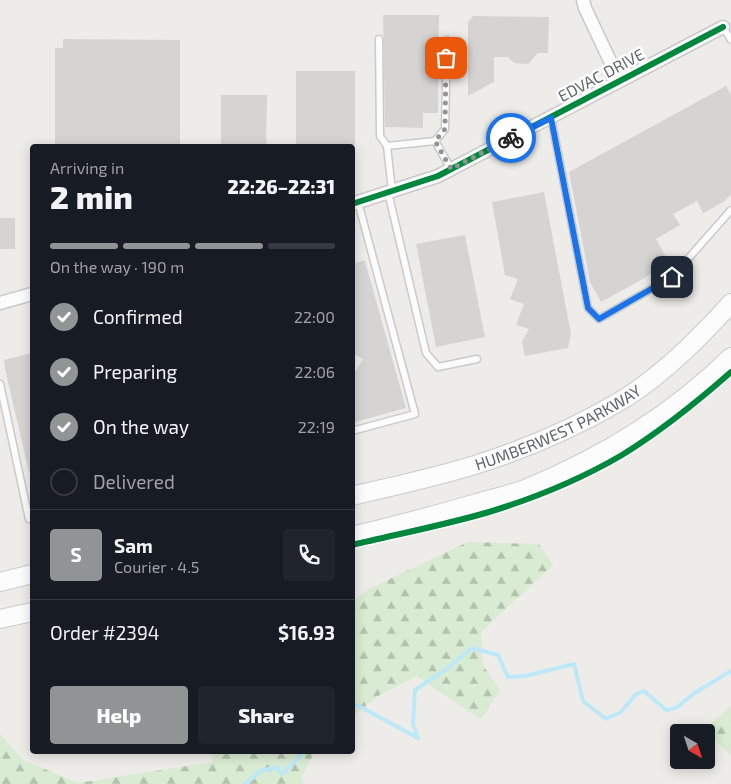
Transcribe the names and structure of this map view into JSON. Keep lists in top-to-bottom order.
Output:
{
  "streets": {
    "main road": ["HUMBERWEST PARKWAY"],
    "street": ["EDVAC DRIVE"]
  },
  "north": "bottom right",
  "page": {
    "heading": ["2 min", "Arriving in", "22:26–22:31"],
    "panel": [
      "Sam",
      "Courier · 4.5",
      "Order #2394",
      "$16.93"
    ],
    "bar": "On the way · 190 m",
    "list": [
      ["Confirmed", "22:00"],
      ["Preparing", "22:06"],
      ["On the way", "22:19"],
      "Delivered"
    ],
    "round": "S",
    "buttons": ["Help", "Share"]
  }
}
